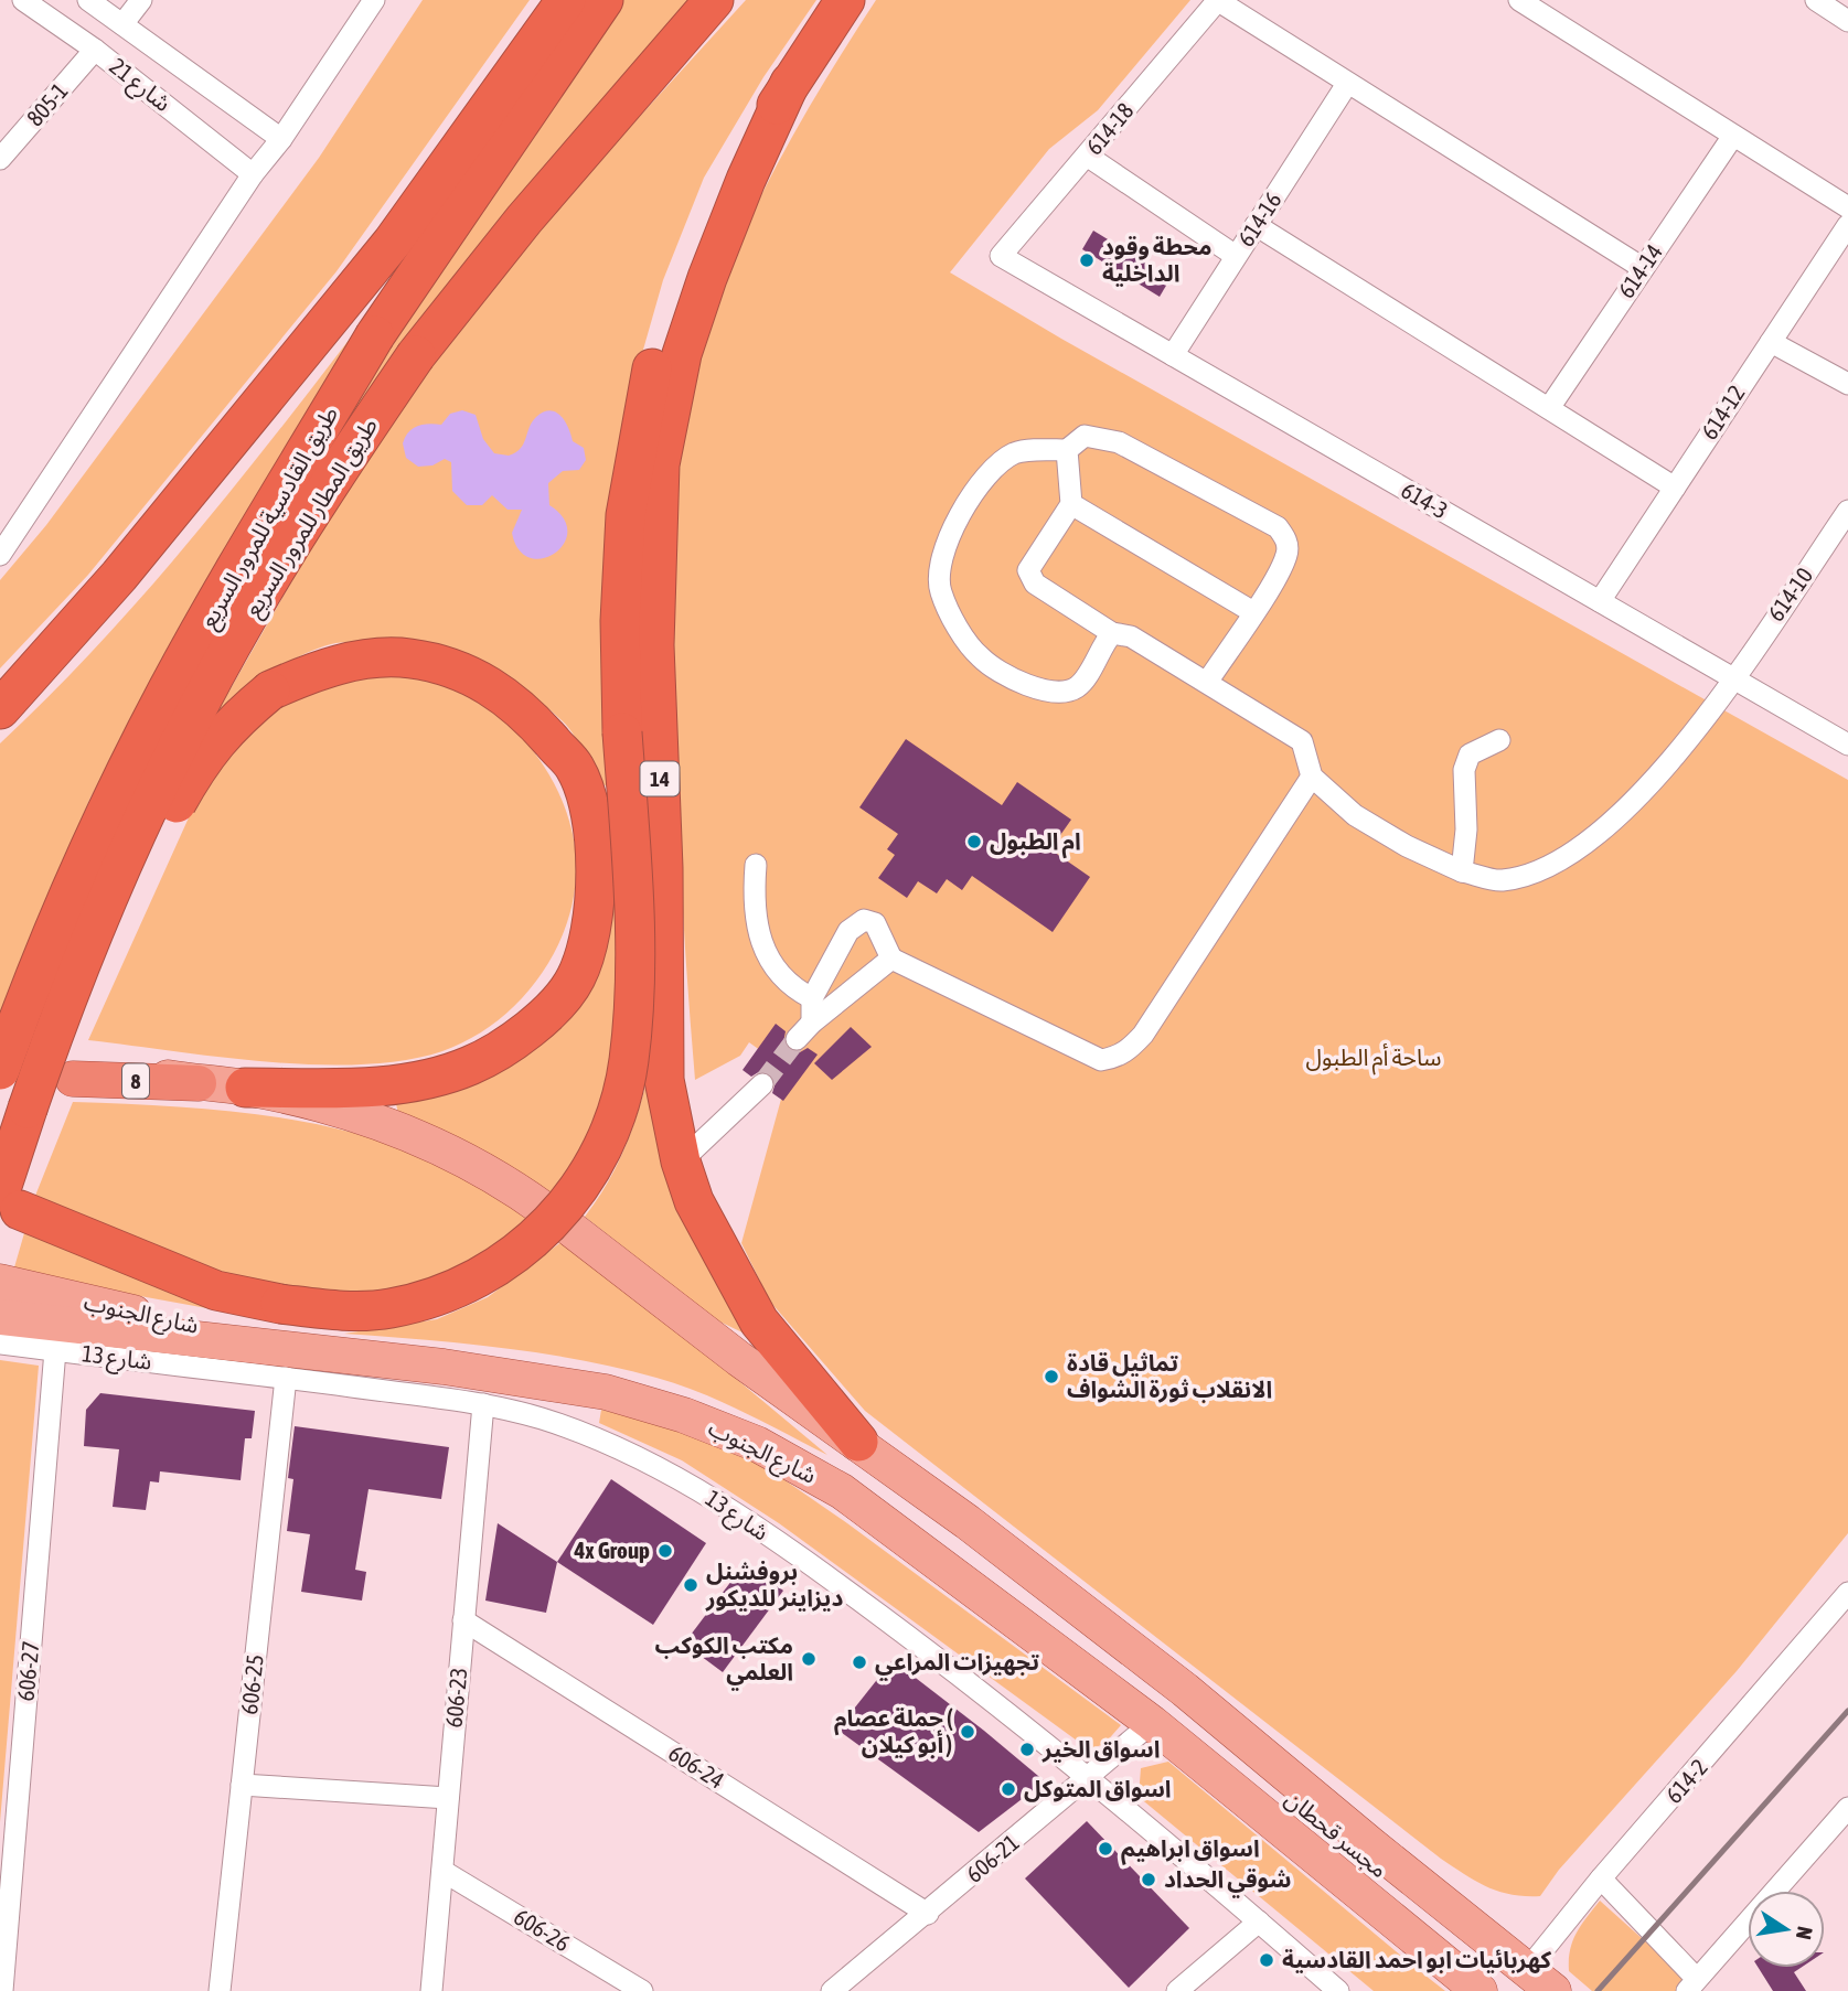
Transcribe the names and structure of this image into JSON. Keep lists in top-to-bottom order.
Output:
{
  "streets": {
    "highway": [
      "طريق القادسية للمرور السريع",
      "طريق المطار للمرور السريع",
      "14",
      "8"
    ],
    "main road": ["شارع الجنوب", "مجسر قحطان"],
    "street": [
      "شارع 21",
      "805-1",
      "614-18",
      "614-16",
      "614-14",
      "614-12",
      "614-3",
      "614-10",
      "شارع 13",
      "606-27",
      "606-25",
      "606-23",
      "606-24",
      "614-2",
      "606-21",
      "606-26"
    ]
  },
  "crossings": [
    ["شارع 21", "805-1"],
    ["614-18", "614-3"],
    ["614-16", "614-3"],
    ["614-12", "614-3"],
    ["614-3", "614-10"],
    ["شارع الجنوب", "مجسر قحطان"],
    ["شارع الجنوب", "606-21"],
    ["شارع 13", "606-27"],
    ["شارع 13", "606-25"],
    ["شارع 13", "606-23"],
    ["شارع 13", "606-21"],
    ["606-23", "606-24"],
    ["606-23", "606-26"],
    ["606-24", "606-21"],
    ["614-2", "مجسر قحطان"],
    ["مجسر قحطان", "606-21"]
  ],
  "parks": ["ساحة أم الطبول"],
  "places": [
    "محطة وقود الداخلية",
    "ام الطبول",
    "تماثيل قادة الانقلاب ثورة الشواف",
    "4x Group",
    "بروفشنل ديزاينر للديكور",
    "مكتب الكوكب العلمي",
    "تجهيزات المراعي",
    "جملة عصام ( أبو كيلان )",
    "اسواق الخير",
    "اسواق المتوكل",
    "اسواق ابراهيم",
    "شوقي الحداد",
    "كهربائيات ابو احمد القادسية"
  ],
  "north": "right"
}
